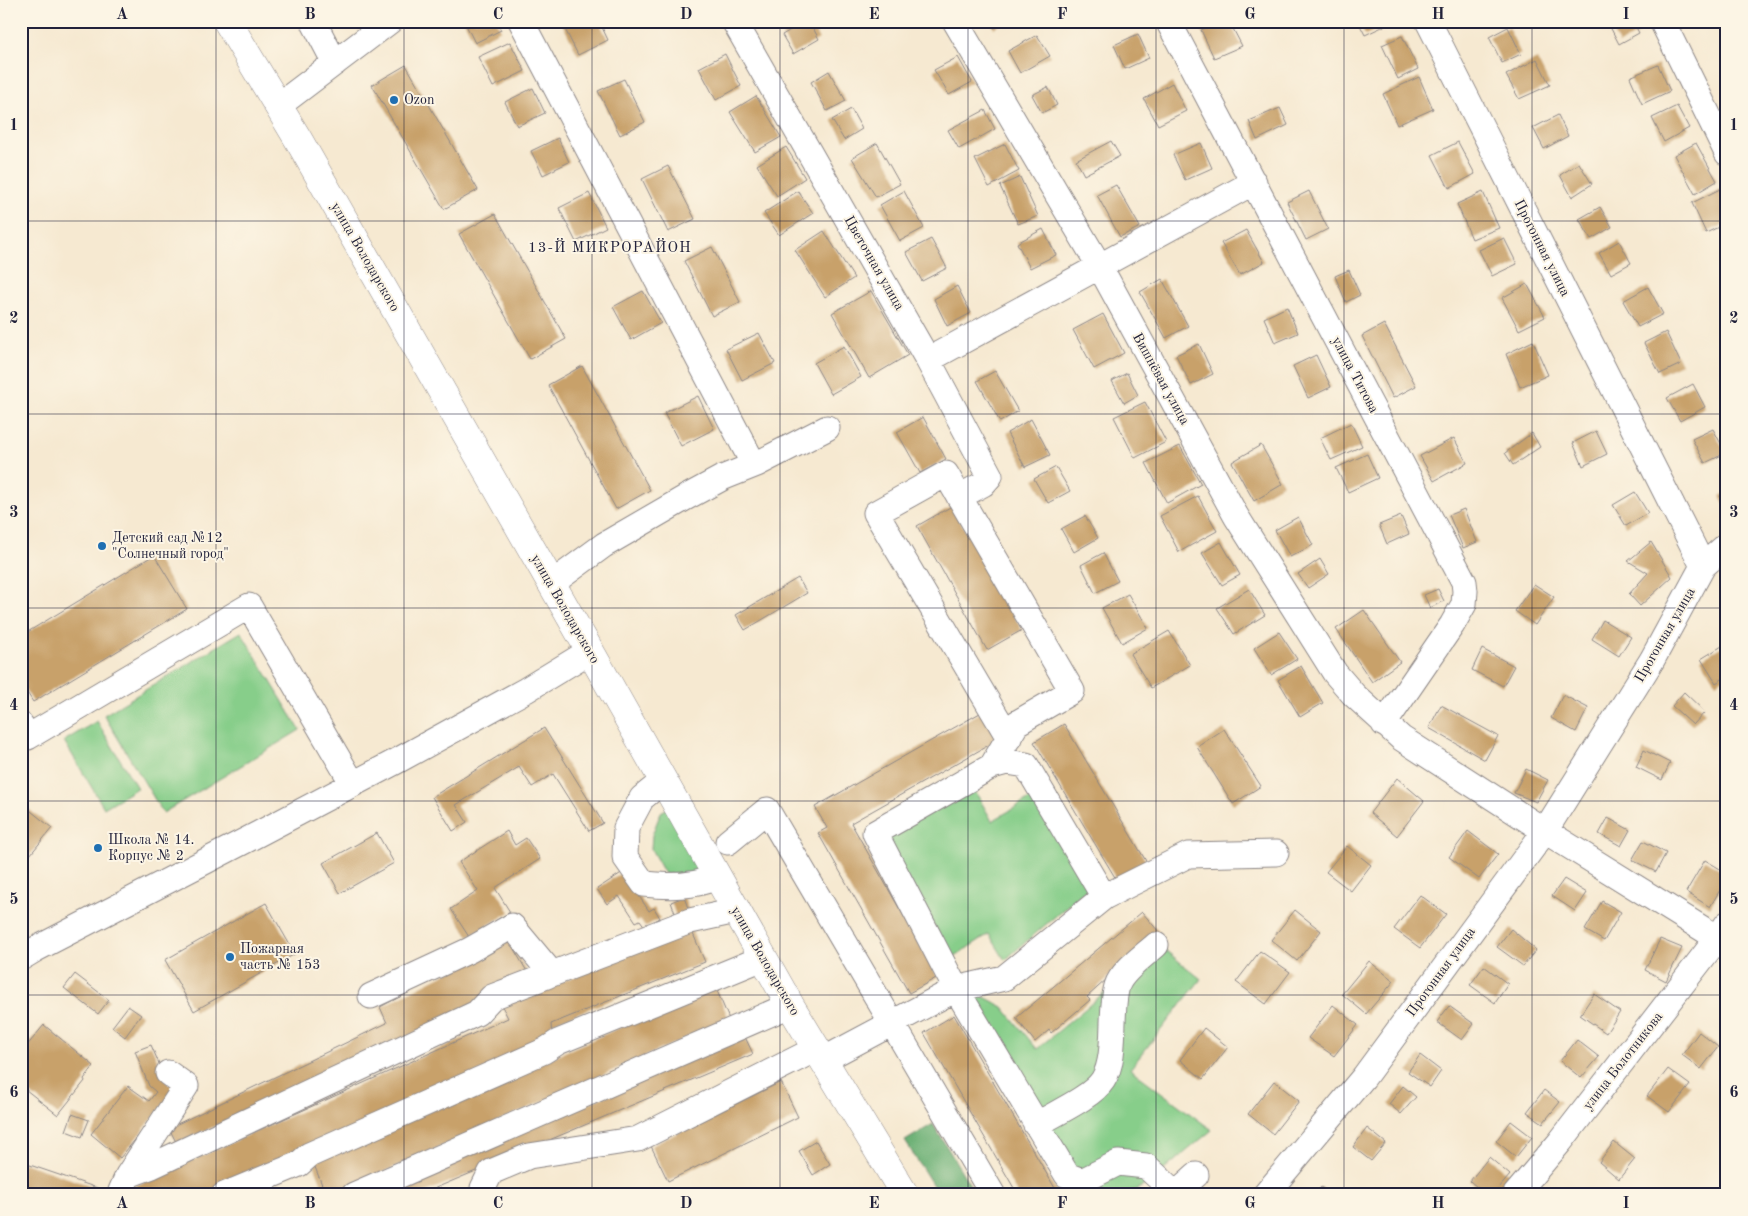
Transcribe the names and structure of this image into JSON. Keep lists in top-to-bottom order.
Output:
{
  "streets": {
    "main road": ["улица Володарского"],
    "street": [
      "Прогонная улица",
      "Цветочная улица",
      "улица Титова",
      "Вишнёвая улица",
      "улица Болотникова"
    ]
  },
  "crossings": [
    ["Прогонная улица", "Вишнёвая улица"],
    ["улица Титова", "Вишнёвая улица"],
    ["Вишнёвая улица", "улица Болотникова"]
  ],
  "districts": ["13-Й МИКРОРАЙОН"],
  "places": [
    "Ozon",
    "Детский сад №12 \"Солнечный город\"",
    "Школа № 14. Корпус № 2",
    "Пожарная часть № 153"
  ],
  "grid": {
    "columns": [
      "A",
      "B",
      "C",
      "D",
      "E",
      "F",
      "G",
      "H",
      "I"
    ],
    "rows": [
      "1",
      "2",
      "3",
      "4",
      "5",
      "6"
    ]
  }
}
